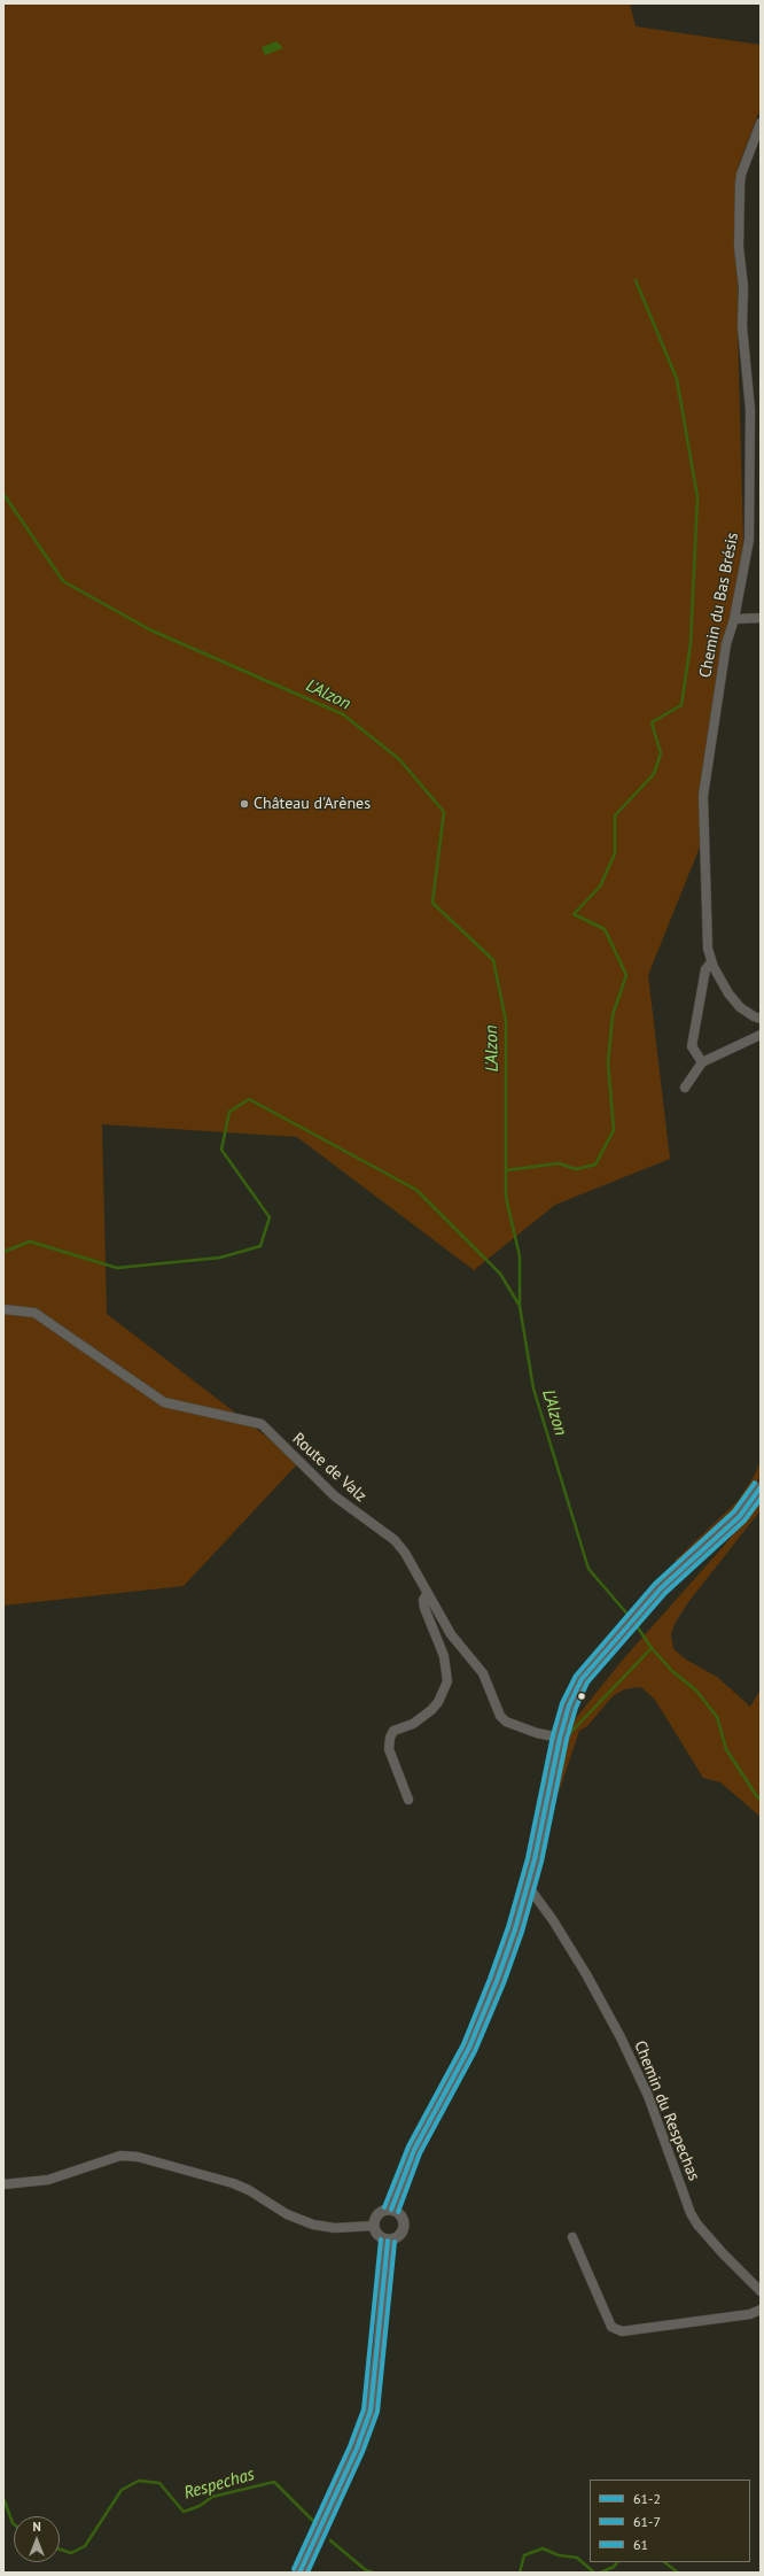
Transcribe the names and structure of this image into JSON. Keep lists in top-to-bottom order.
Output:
{
  "streets": {
    "street": ["Chemin du Bas Brésis", "Route de Valz", "Chemin du Respechas"]
  },
  "water": ["L'Alzon", "Respechas"],
  "places": ["Château d'Arènes"],
  "lines": ["transit line 61", "transit line 61-2", "transit line 61-7"],
  "legend": ["61-2", "61-7", "61"],
  "north": "top"
}
